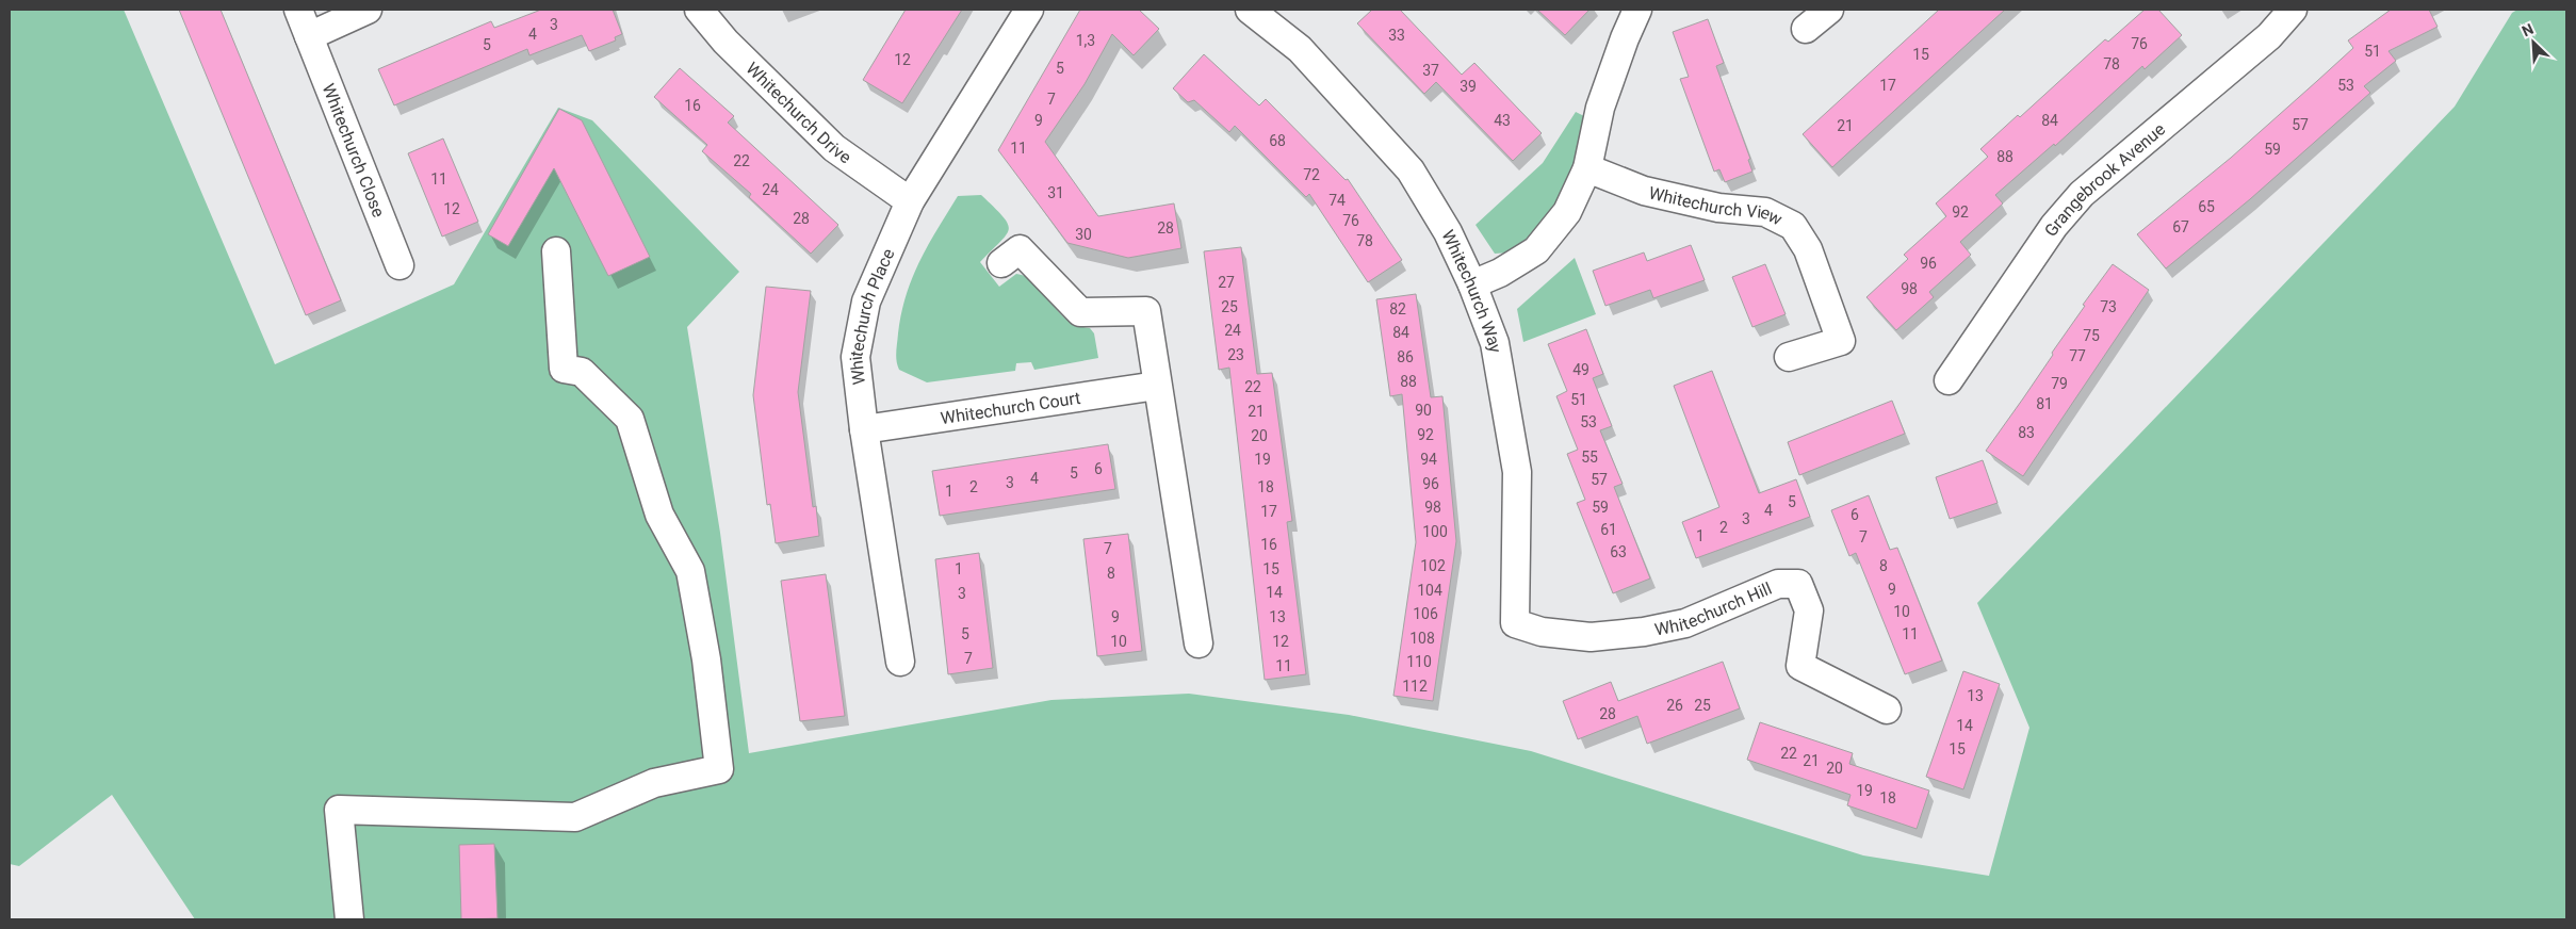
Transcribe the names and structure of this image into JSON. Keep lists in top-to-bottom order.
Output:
{
  "streets": {
    "street": [
      "Whitechurch Drive",
      "Whitechurch Close",
      "Grangebrook Avenue",
      "Whitechurch View",
      "Whitechurch Way",
      "Whitechurch Place",
      "Whitechurch Court",
      "Whitechurch Hill"
    ]
  },
  "crossings": [
    ["Whitechurch Drive", "Whitechurch Place"],
    ["Whitechurch Way", "Whitechurch Hill"],
    ["Whitechurch Place", "Whitechurch Court"]
  ],
  "house_numbers": [
    "3",
    "4",
    "33",
    "1,3",
    "76",
    "5",
    "51",
    "15",
    "12",
    "78",
    "5",
    "37",
    "17",
    "53",
    "39",
    "7",
    "16",
    "9",
    "43",
    "84",
    "57",
    "21",
    "68",
    "11",
    "59",
    "88",
    "22",
    "72",
    "11",
    "24",
    "31",
    "74",
    "65",
    "12",
    "92",
    "28",
    "76",
    "67",
    "28",
    "30",
    "78",
    "96",
    "27",
    "98",
    "25",
    "73",
    "82",
    "24",
    "84",
    "75",
    "23",
    "77",
    "86",
    "49",
    "88",
    "79",
    "22",
    "51",
    "81",
    "90",
    "21",
    "53",
    "83",
    "92",
    "20",
    "55",
    "19",
    "94",
    "6",
    "5",
    "4",
    "57",
    "3",
    "96",
    "2",
    "18",
    "1",
    "5",
    "98",
    "59",
    "4",
    "17",
    "6",
    "3",
    "2",
    "61",
    "100",
    "1",
    "7",
    "16",
    "7",
    "63",
    "102",
    "8",
    "1",
    "15",
    "8",
    "9",
    "104",
    "14",
    "3",
    "10",
    "106",
    "9",
    "13",
    "5",
    "11",
    "108",
    "10",
    "12",
    "7",
    "110",
    "11",
    "112",
    "13",
    "26",
    "25",
    "28",
    "14",
    "15",
    "22",
    "21",
    "20",
    "19",
    "18"
  ],
  "north": "top left"
}
